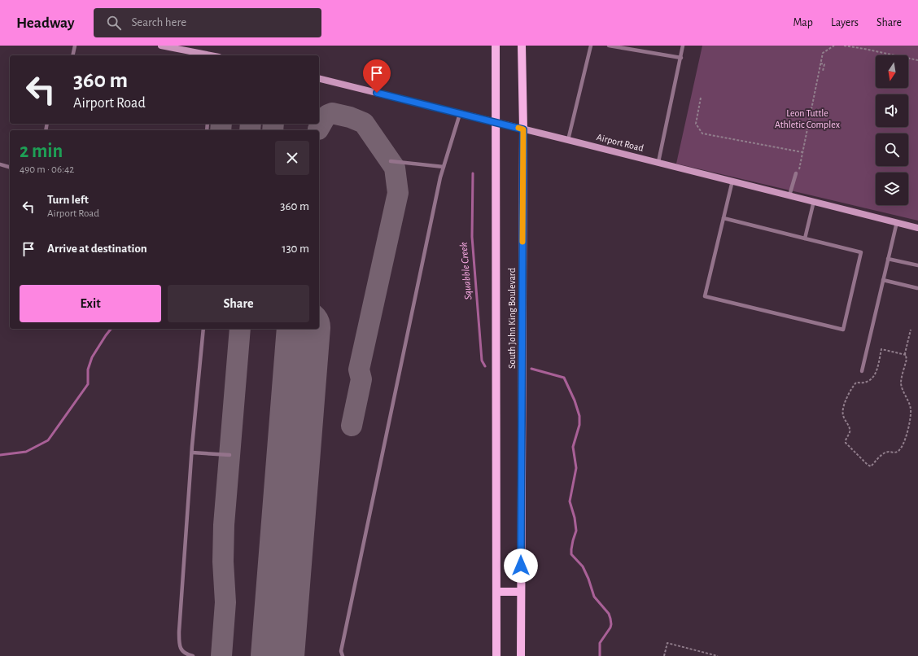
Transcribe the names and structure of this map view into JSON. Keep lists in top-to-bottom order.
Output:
{
  "streets": {
    "main road": ["South John King Boulevard"],
    "street": ["Airport Road"]
  },
  "crossings": [
    ["Airport Road", "South John King Boulevard"]
  ],
  "water": ["Squabble Creek"],
  "parks": ["Leon Tuttle Athletic Complex"],
  "north": "bottom",
  "page": {
    "header": "Headway",
    "search": "Search here",
    "nav": ["Map", "Layers", "Share"],
    "turn": ["360 m", "Airport Road"],
    "heading": ["2 min", "490 m · 06:42"],
    "list": [
      {
        "name": "Turn left",
        "note": "Airport Road",
        "value": "360 m"
      },
      {
        "name": "Arrive at destination",
        "value": "130 m"
      }
    ],
    "buttons": ["Exit", "Share"]
  }
}
